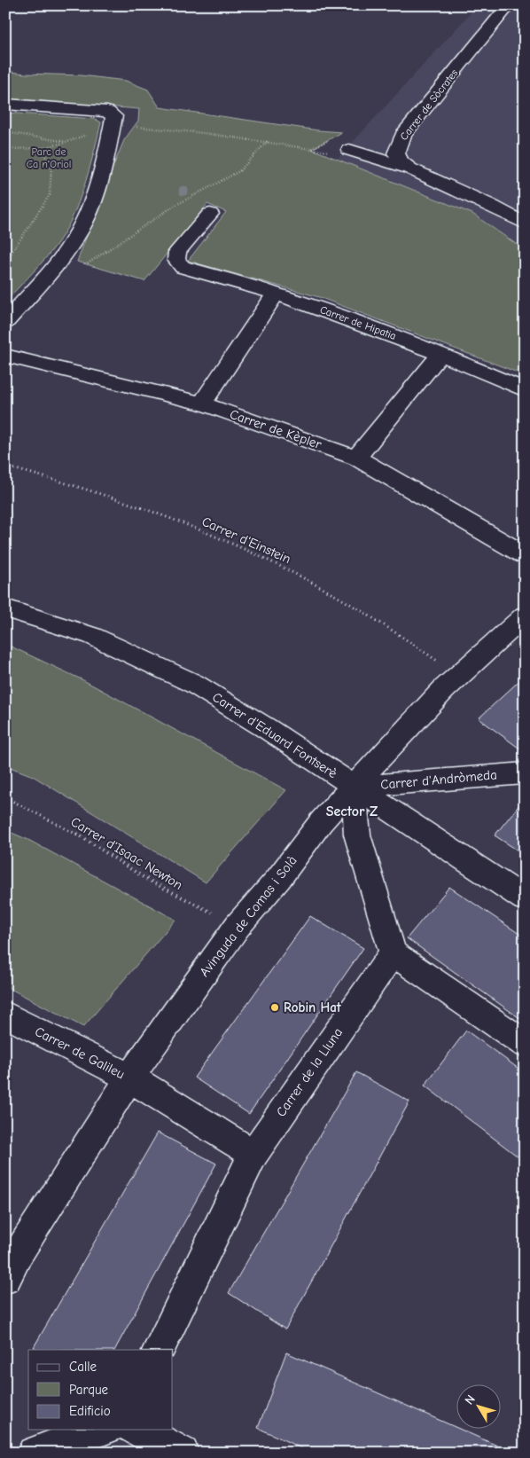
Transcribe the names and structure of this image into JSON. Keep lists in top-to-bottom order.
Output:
{
  "streets": {
    "street": [
      "Carrer de Sòcrates",
      "Carrer de Hipatia",
      "Carrer de Kèpler",
      "Carrer d'Eduard Fontserè",
      "Carrer d'Andròmeda",
      "Avinguda de Comas i Solà",
      "Carrer de Galileu",
      "Carrer de la Lluna"
    ],
    "path": ["Carrer d'Einstein", "Carrer d'Isaac Newton"]
  },
  "crossings": [
    ["Carrer d'Einstein", "Avinguda de Comas i Solà"],
    ["Carrer d'Eduard Fontserè", "Carrer d'Andròmeda"],
    ["Carrer d'Eduard Fontserè", "Avinguda de Comas i Solà"],
    ["Carrer d'Andròmeda", "Avinguda de Comas i Solà"],
    ["Carrer d'Isaac Newton", "Avinguda de Comas i Solà"],
    ["Avinguda de Comas i Solà", "Carrer de Galileu"],
    ["Carrer de Galileu", "Carrer de la Lluna"]
  ],
  "districts": ["Sector Z"],
  "parks": ["Parc de Ca n'Oriol"],
  "places": ["Robin Hat"],
  "legend": ["Calle", "Parque", "Edificio"],
  "north": "top left"
}
